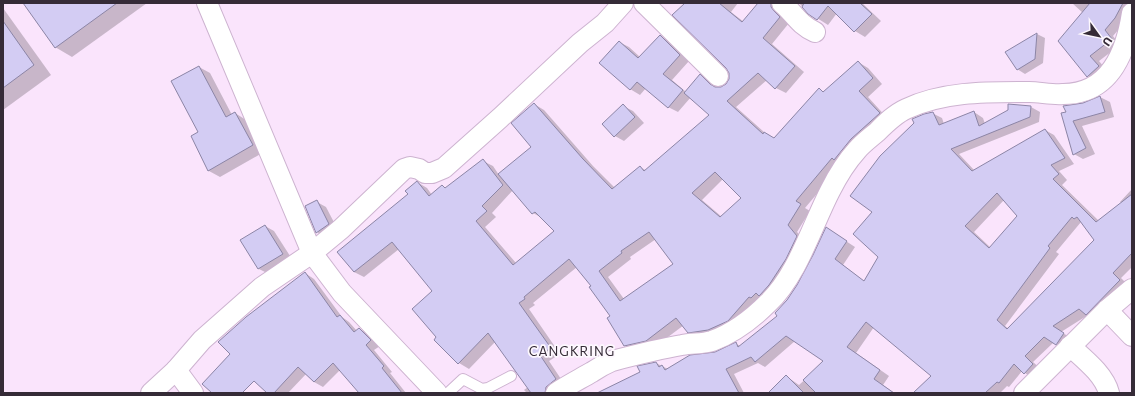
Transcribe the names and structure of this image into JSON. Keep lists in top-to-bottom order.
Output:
{
  "districts": ["CANGKRING"],
  "north": "bottom right"
}
